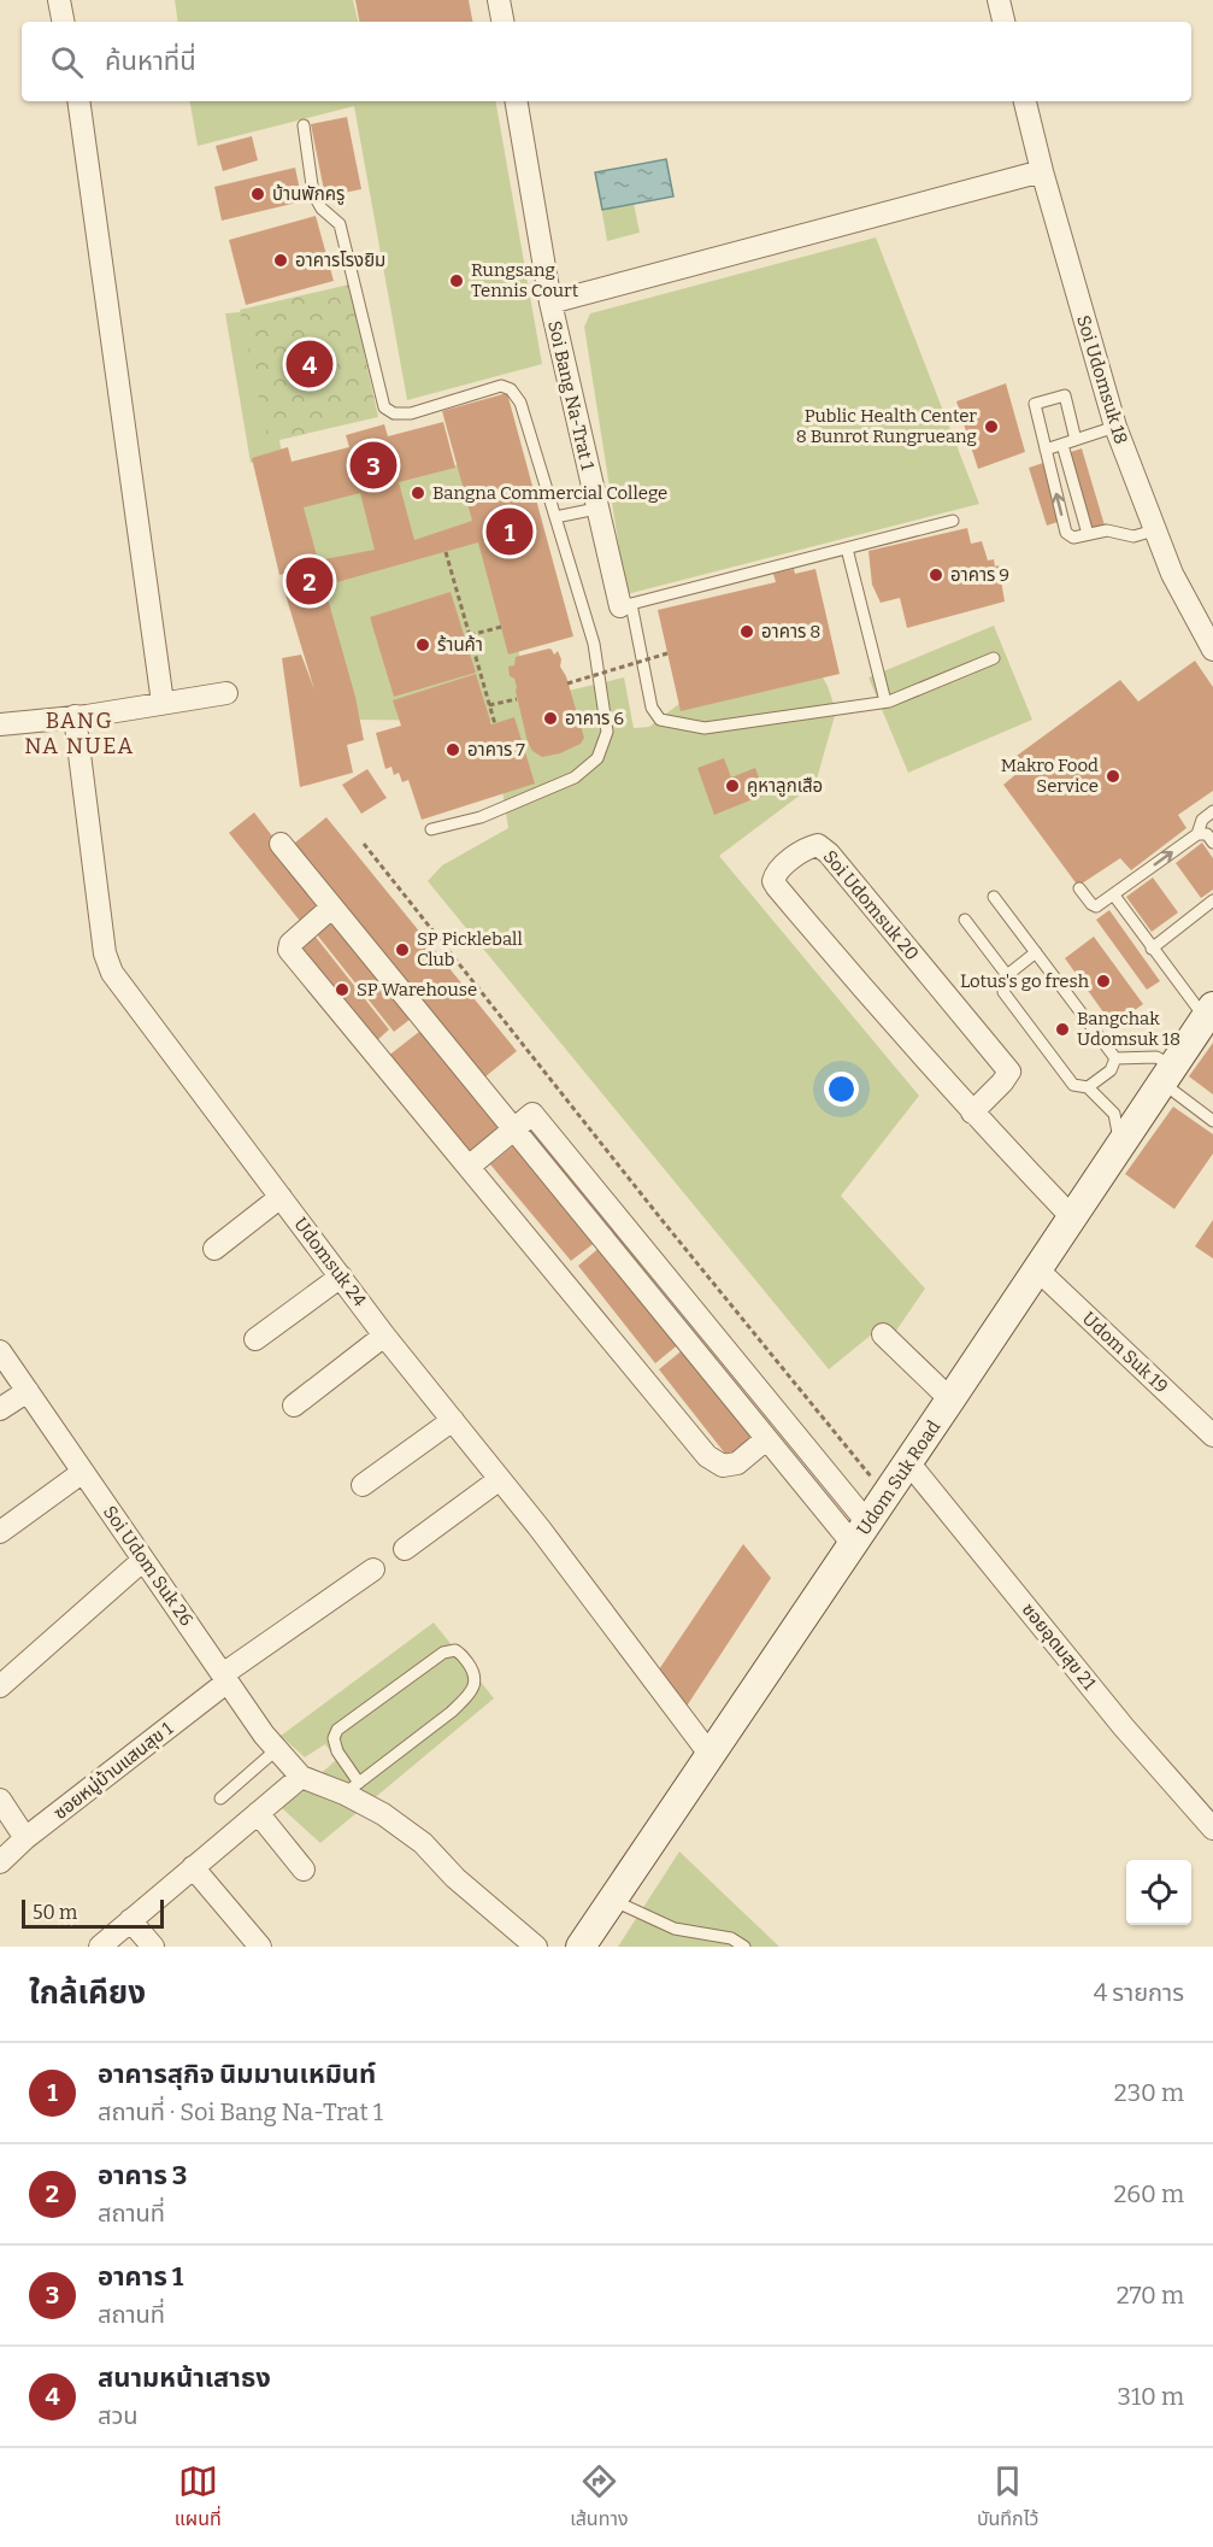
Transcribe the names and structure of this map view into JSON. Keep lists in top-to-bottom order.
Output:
{
  "streets": {
    "main road": ["Udom Suk Road"],
    "street": [
      "Soi Udomsuk 18",
      "Soi Bang Na-Trat 1",
      "Soi Udomsuk 20",
      "Udomsuk 24",
      "Udom Suk 19",
      "Soi Udom Suk 26",
      "ซอยอุดมสุข 21",
      "ซอยหมู่บ้านแสนสุข 1"
    ]
  },
  "crossings": [
    ["Soi Udomsuk 20", "Udom Suk Road"],
    ["Udomsuk 24", "Udom Suk Road"],
    ["Udom Suk 19", "Udom Suk Road"],
    ["Udom Suk Road", "ซอยอุดมสุข 21"],
    ["Soi Udom Suk 26", "ซอยหมู่บ้านแสนสุข 1"]
  ],
  "districts": ["BANG NA NUEA"],
  "places": [
    "บ้านพักครู",
    "อาคารโรงยิม",
    "Rungsang Tennis Court",
    "Public Health Center 8 Bunrot Rungrueang",
    "Bangna Commercial College",
    "อาคาร 9",
    "อาคาร 8",
    "ร้านค้า",
    "อาคาร 6",
    "อาคาร 7",
    "Makro Food Service",
    "คูหาลูกเสือ",
    "SP Pickleball Club",
    "Lotus's go fresh",
    "SP Warehouse",
    "Bangchak Udomsuk 18"
  ],
  "scale_bar": "50 m",
  "page": {
    "search": "ค้นหาที่นี่",
    "pins": [
      "4",
      "3",
      "1",
      "2"
    ],
    "scale": "50 m",
    "heading": ["ใกล้เคียง", "4 รายการ"],
    "list": [
      {
        "mark": "1",
        "name": "อาคารสุกิจ นิมมานเหมินท์",
        "note": "สถานที่ · Soi Bang Na-Trat 1",
        "value": "230 m"
      },
      {
        "mark": "2",
        "name": "อาคาร 3",
        "note": "สถานที่",
        "value": "260 m"
      },
      {
        "mark": "3",
        "name": "อาคาร 1",
        "note": "สถานที่",
        "value": "270 m"
      },
      {
        "mark": "4",
        "name": "สนามหน้าเสาธง",
        "note": "สวน",
        "value": "310 m"
      }
    ],
    "nav": ["แผนที่", "เส้นทาง", "บันทึกไว้"]
  }
}
